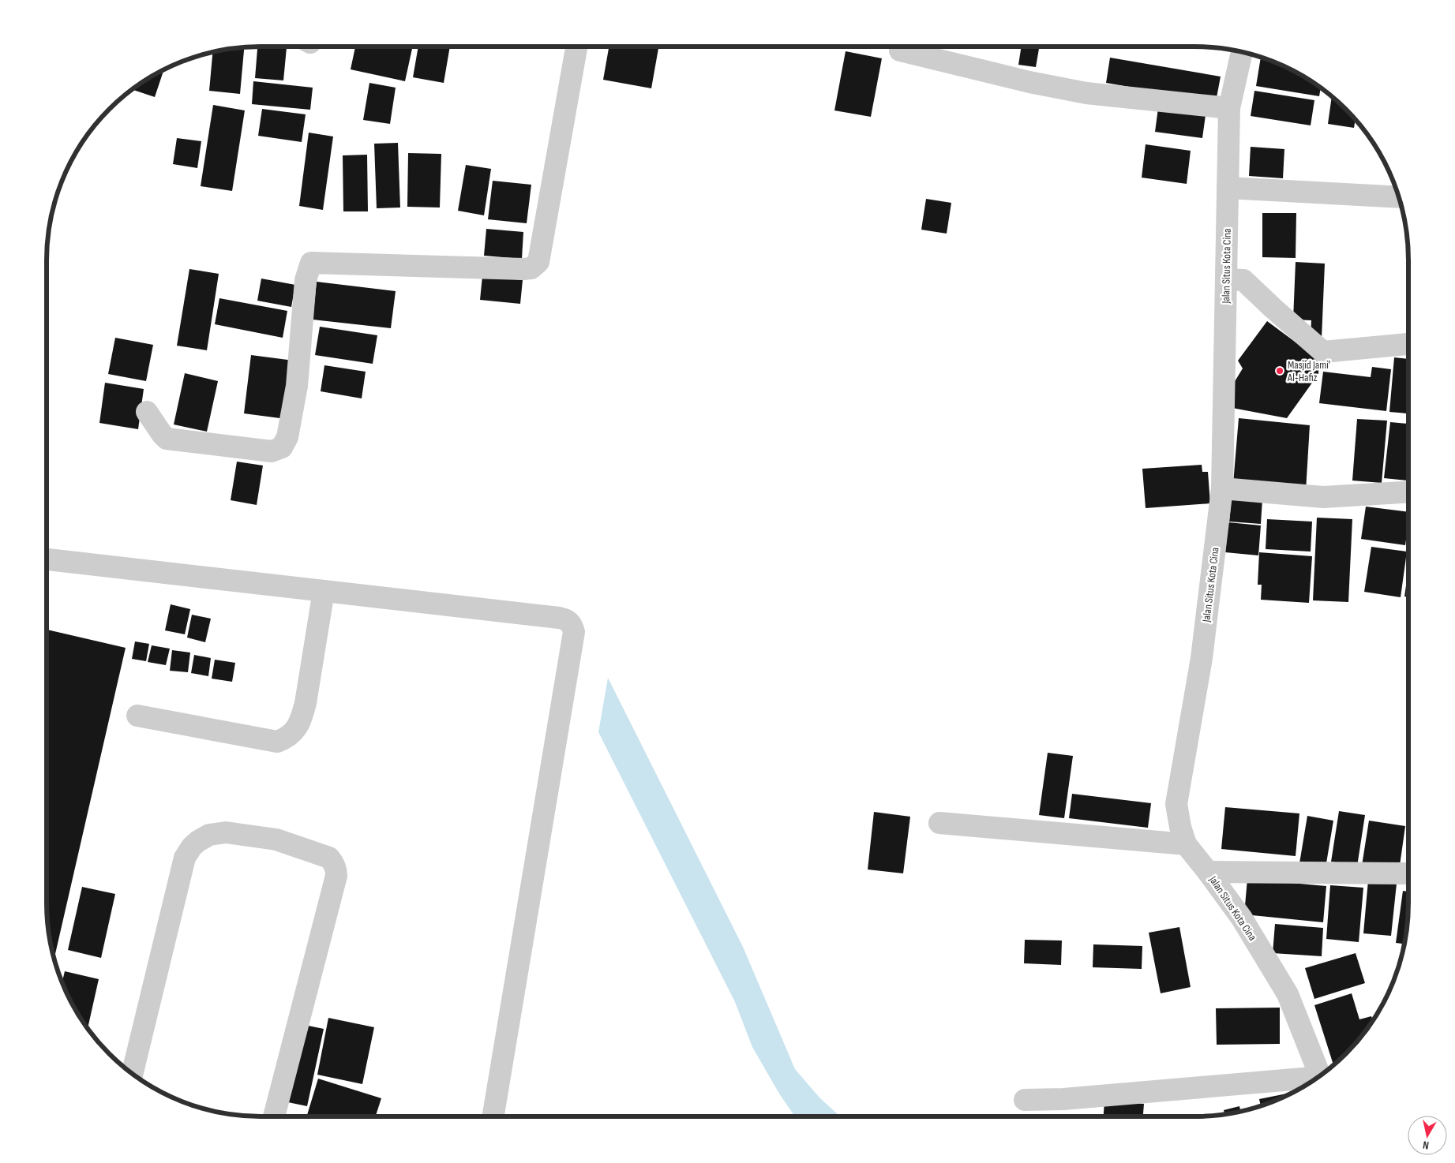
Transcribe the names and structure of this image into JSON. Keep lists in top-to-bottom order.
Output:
{
  "streets": {
    "street": ["Jalan Situs Kota Cina"]
  },
  "places": ["Masjid Jami' Al-Hafiz"],
  "north": "bottom"
}
